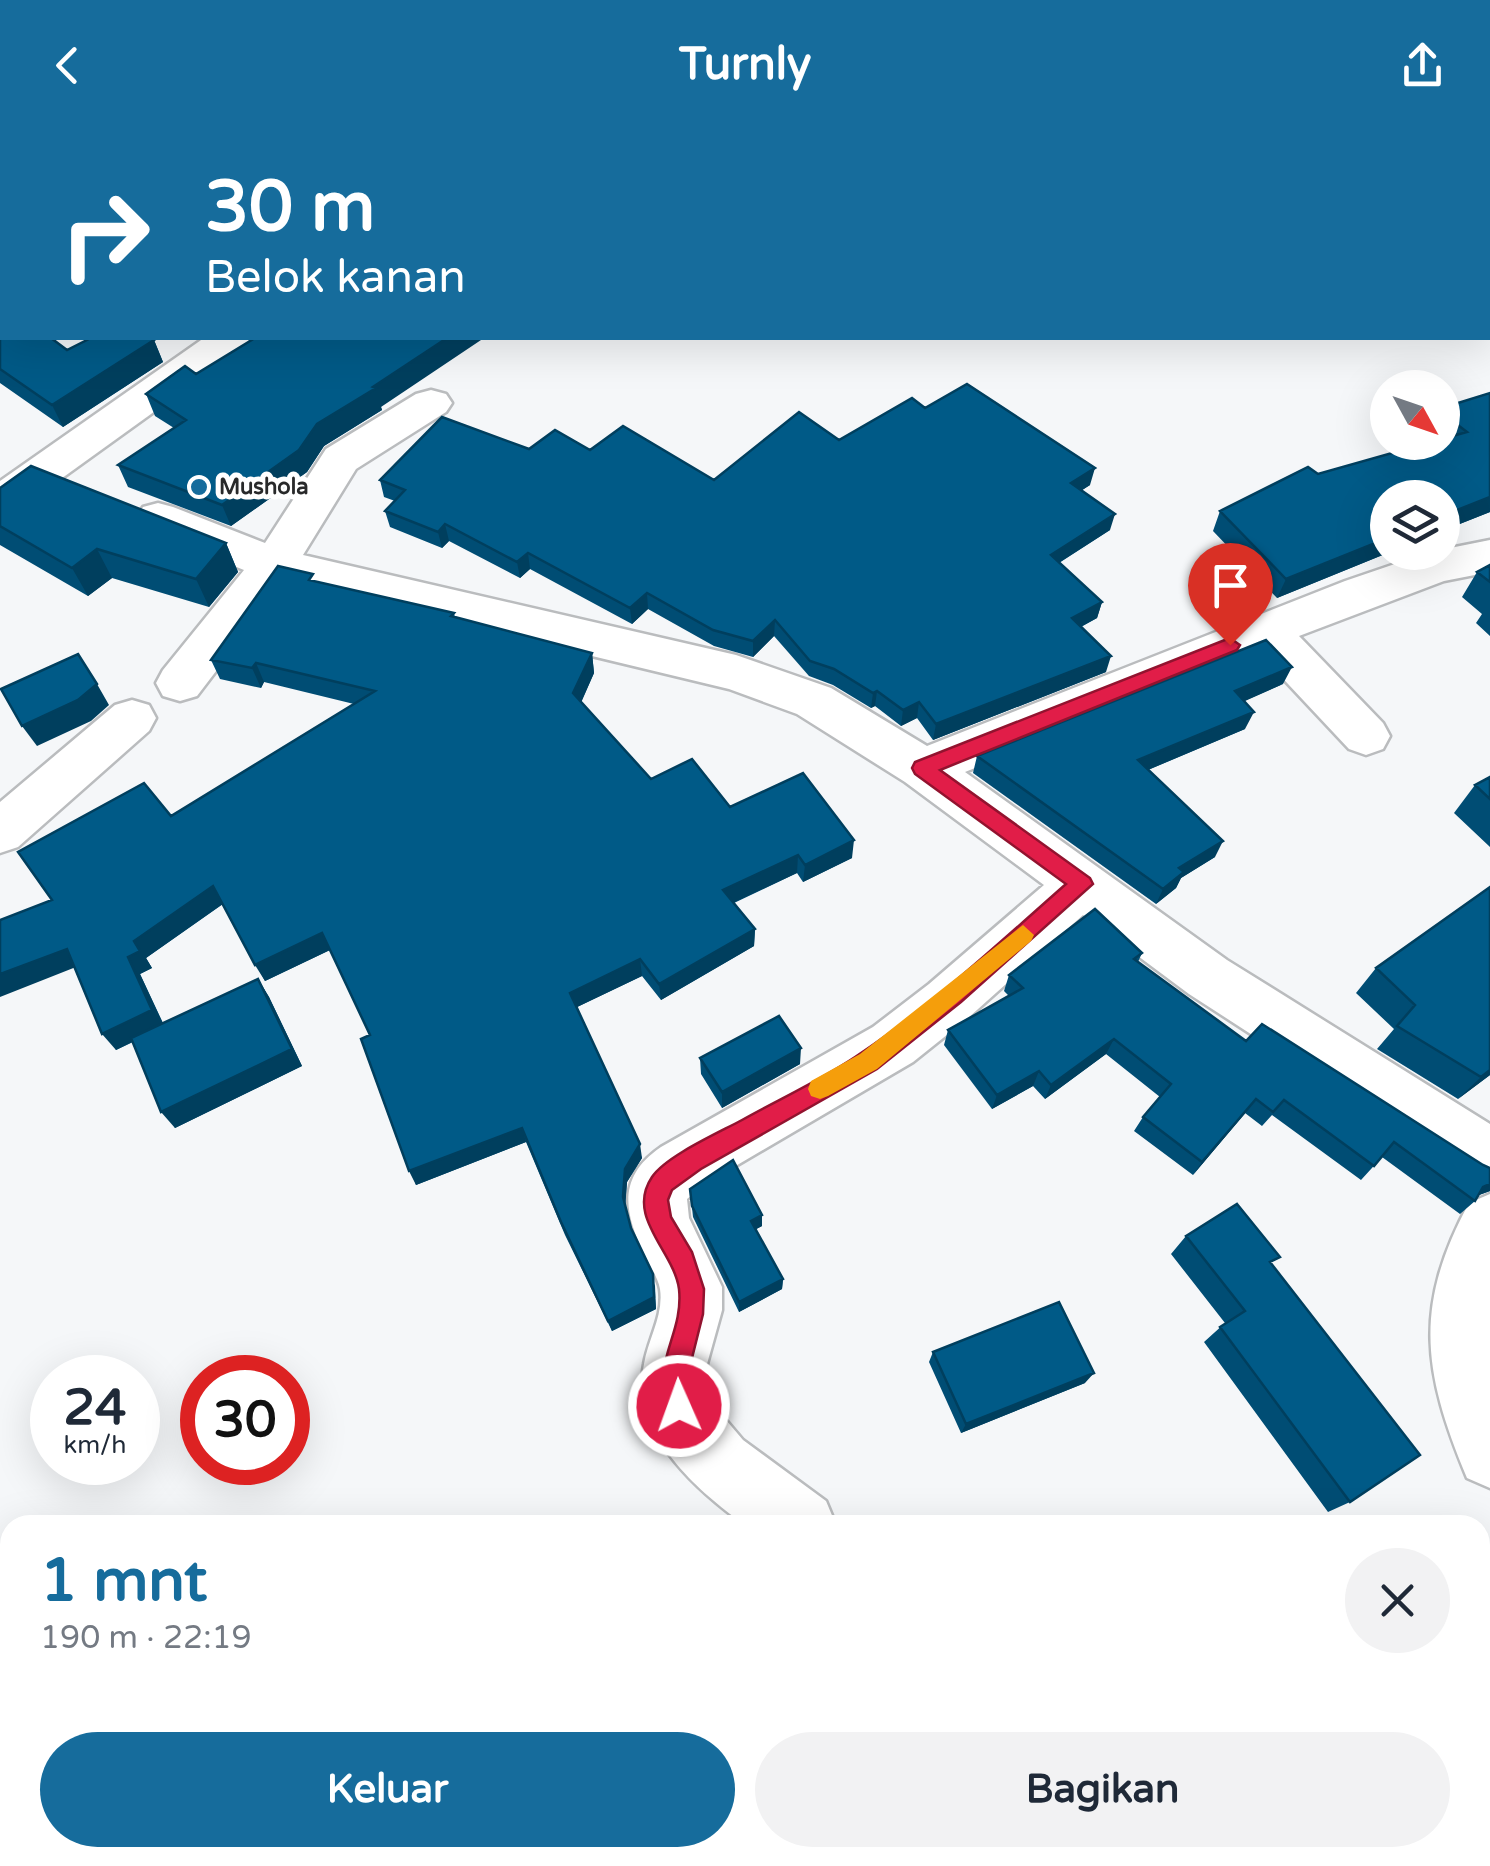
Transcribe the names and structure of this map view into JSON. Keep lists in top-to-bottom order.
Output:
{
  "places": ["Mushola"],
  "north": "bottom right",
  "page": {
    "header": "Turnly",
    "turn": ["30 m", "Belok kanan"],
    "speed": "24 km/h",
    "limit": "30",
    "heading": ["1 mnt", "190 m · 22:19"],
    "buttons": ["Keluar", "Bagikan"]
  }
}
